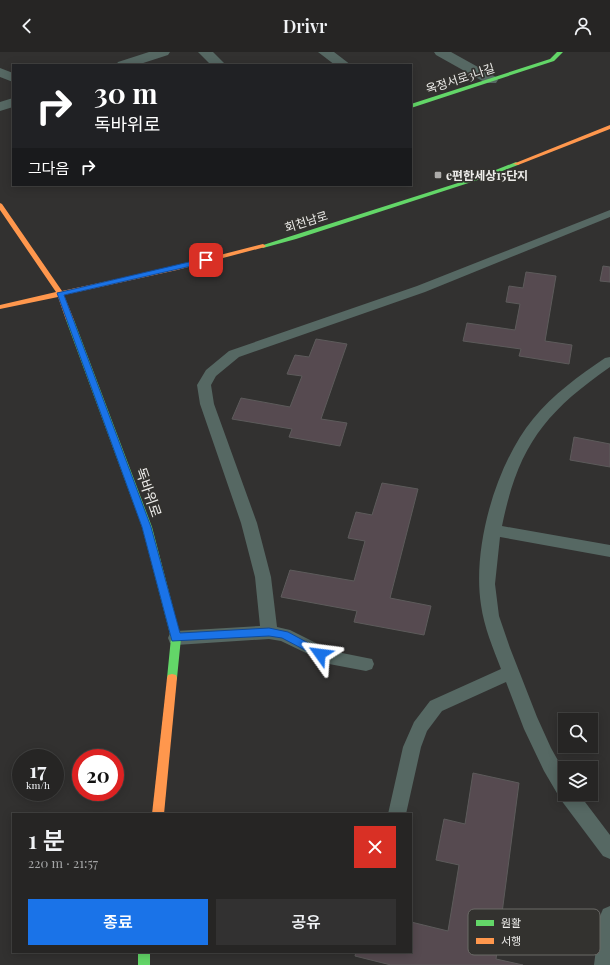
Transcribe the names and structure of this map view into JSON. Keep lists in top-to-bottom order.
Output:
{
  "streets": {
    "main road": ["옥정서로3나길", "회천남로", "독바위로"]
  },
  "crossings": [
    ["회천남로", "독바위로"]
  ],
  "places": {
    "transit": ["e편한세상15단지"]
  },
  "legend": ["원활", "서행"],
  "page": {
    "header": "Drivr",
    "turn": ["30 m", "독바위로"],
    "then": "그다음",
    "speed": "17 km/h",
    "limit": "20",
    "heading": ["1 분", "220 m · 21:57"],
    "buttons": ["종료", "공유"]
  }
}
